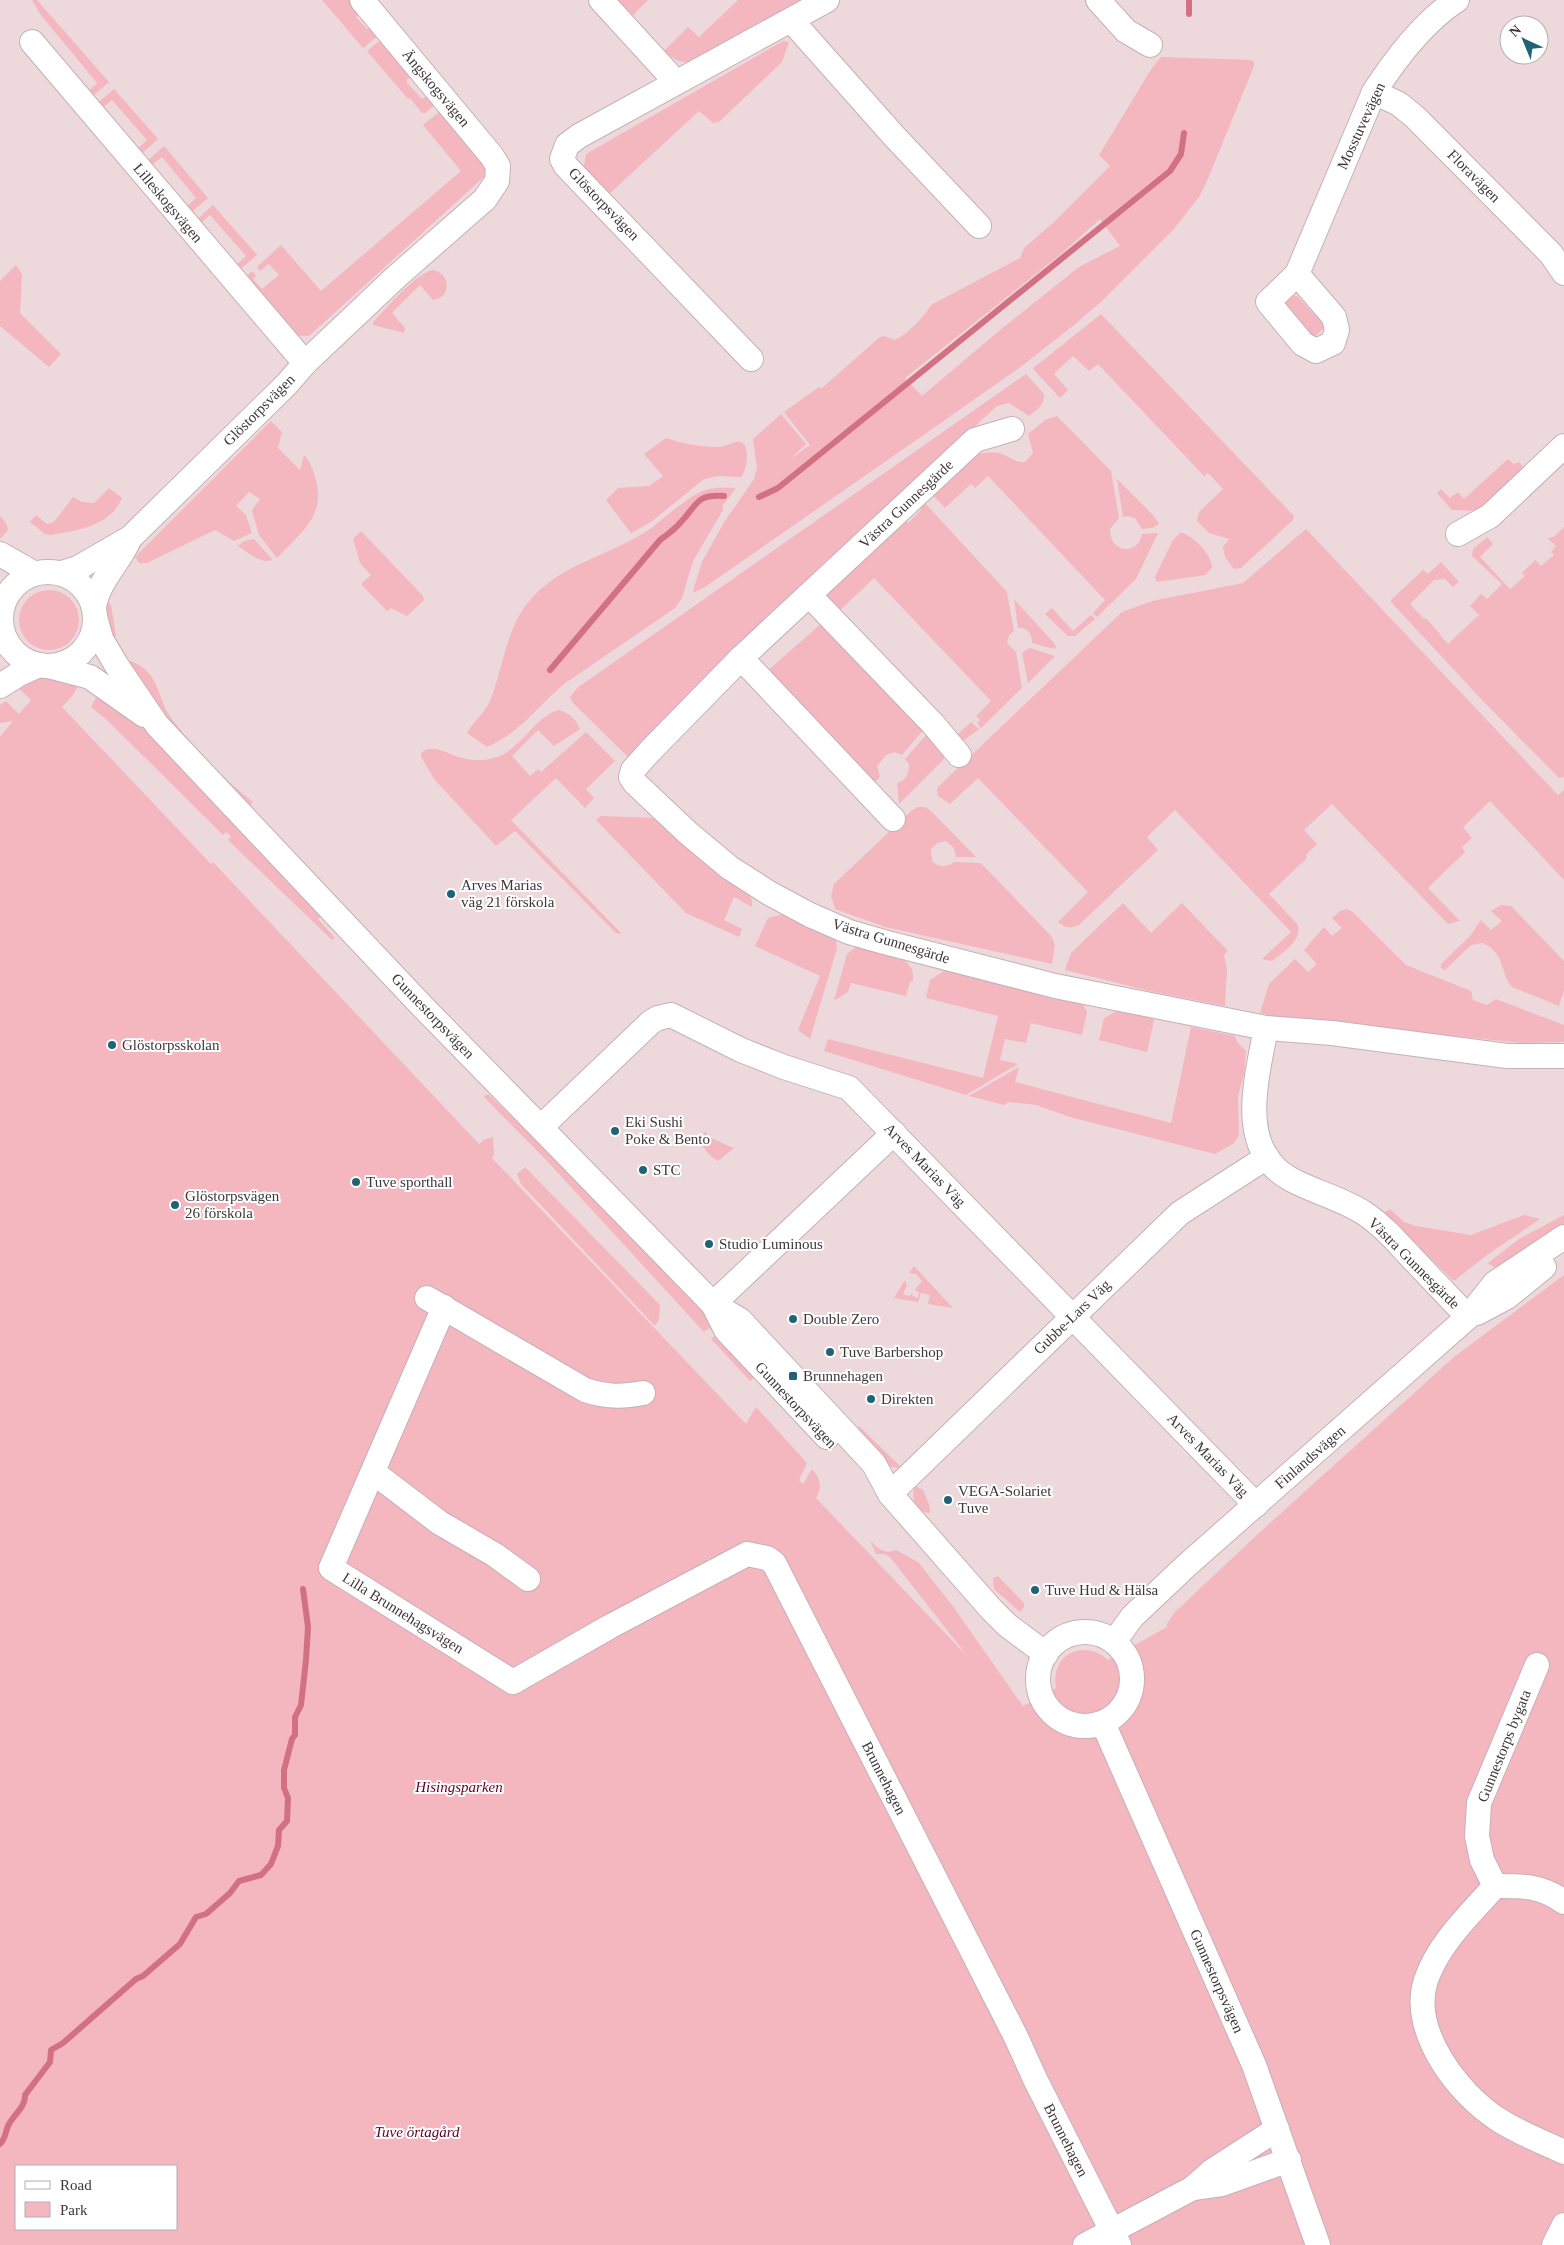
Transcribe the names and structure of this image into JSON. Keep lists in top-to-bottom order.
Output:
{
  "streets": {
    "street": [
      "Ängskogsvägen",
      "Mosstuvevägen",
      "Floravägen",
      "Lilleskogsvägen",
      "Glöstorpsvägen",
      "Västra Gunnesgärde",
      "Gunnestorpsvägen",
      "Arves Marias Väg",
      "Gubbe-Lars Väg",
      "Finlandsvägen",
      "Lilla Brunnehagsvägen",
      "Gunnestorps bygata",
      "Brunnehagen"
    ]
  },
  "crossings": [
    ["Ängskogsvägen", "Glöstorpsvägen"],
    ["Mosstuvevägen", "Floravägen"],
    ["Lilleskogsvägen", "Glöstorpsvägen"],
    ["Glöstorpsvägen", "Gunnestorpsvägen"],
    ["Västra Gunnesgärde", "Gubbe-Lars Väg"],
    ["Västra Gunnesgärde", "Finlandsvägen"],
    ["Gunnestorpsvägen", "Arves Marias Väg"],
    ["Gunnestorpsvägen", "Gubbe-Lars Väg"],
    ["Gunnestorpsvägen", "Finlandsvägen"],
    ["Arves Marias Väg", "Gubbe-Lars Väg"],
    ["Arves Marias Väg", "Finlandsvägen"],
    ["Lilla Brunnehagsvägen", "Brunnehagen"]
  ],
  "parks": ["Hisingsparken", "Tuve örtagård"],
  "places": {
    "other": [
      "Arves Marias väg 21 förskola",
      "Glöstorpsskolan",
      "Eki Sushi Poke & Bento",
      "STC",
      "Tuve sporthall",
      "Glöstorpsvägen 26 förskola",
      "Studio Luminous",
      "Double Zero",
      "Tuve Barbershop",
      "Direkten",
      "VEGA-Solariet Tuve",
      "Tuve Hud & Hälsa"
    ],
    "transit": ["Brunnehagen"]
  },
  "legend": ["Road", "Park"],
  "north": "top left"
}
